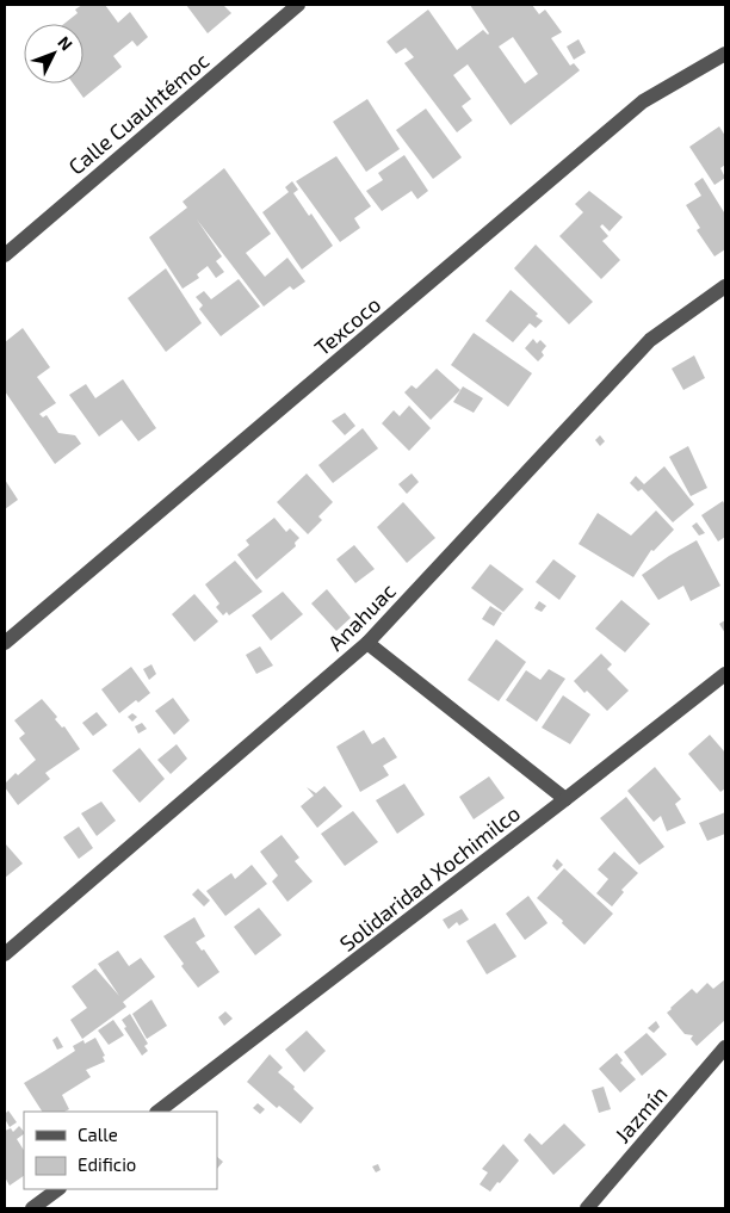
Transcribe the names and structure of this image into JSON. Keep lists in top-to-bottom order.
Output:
{
  "streets": {
    "street": [
      "Calle Cuauhtémoc",
      "Texcoco",
      "Anahuac",
      "Solidaridad Xochimilco",
      "Jazmín"
    ]
  },
  "legend": ["Calle", "Edificio"],
  "north": "top right"
}
